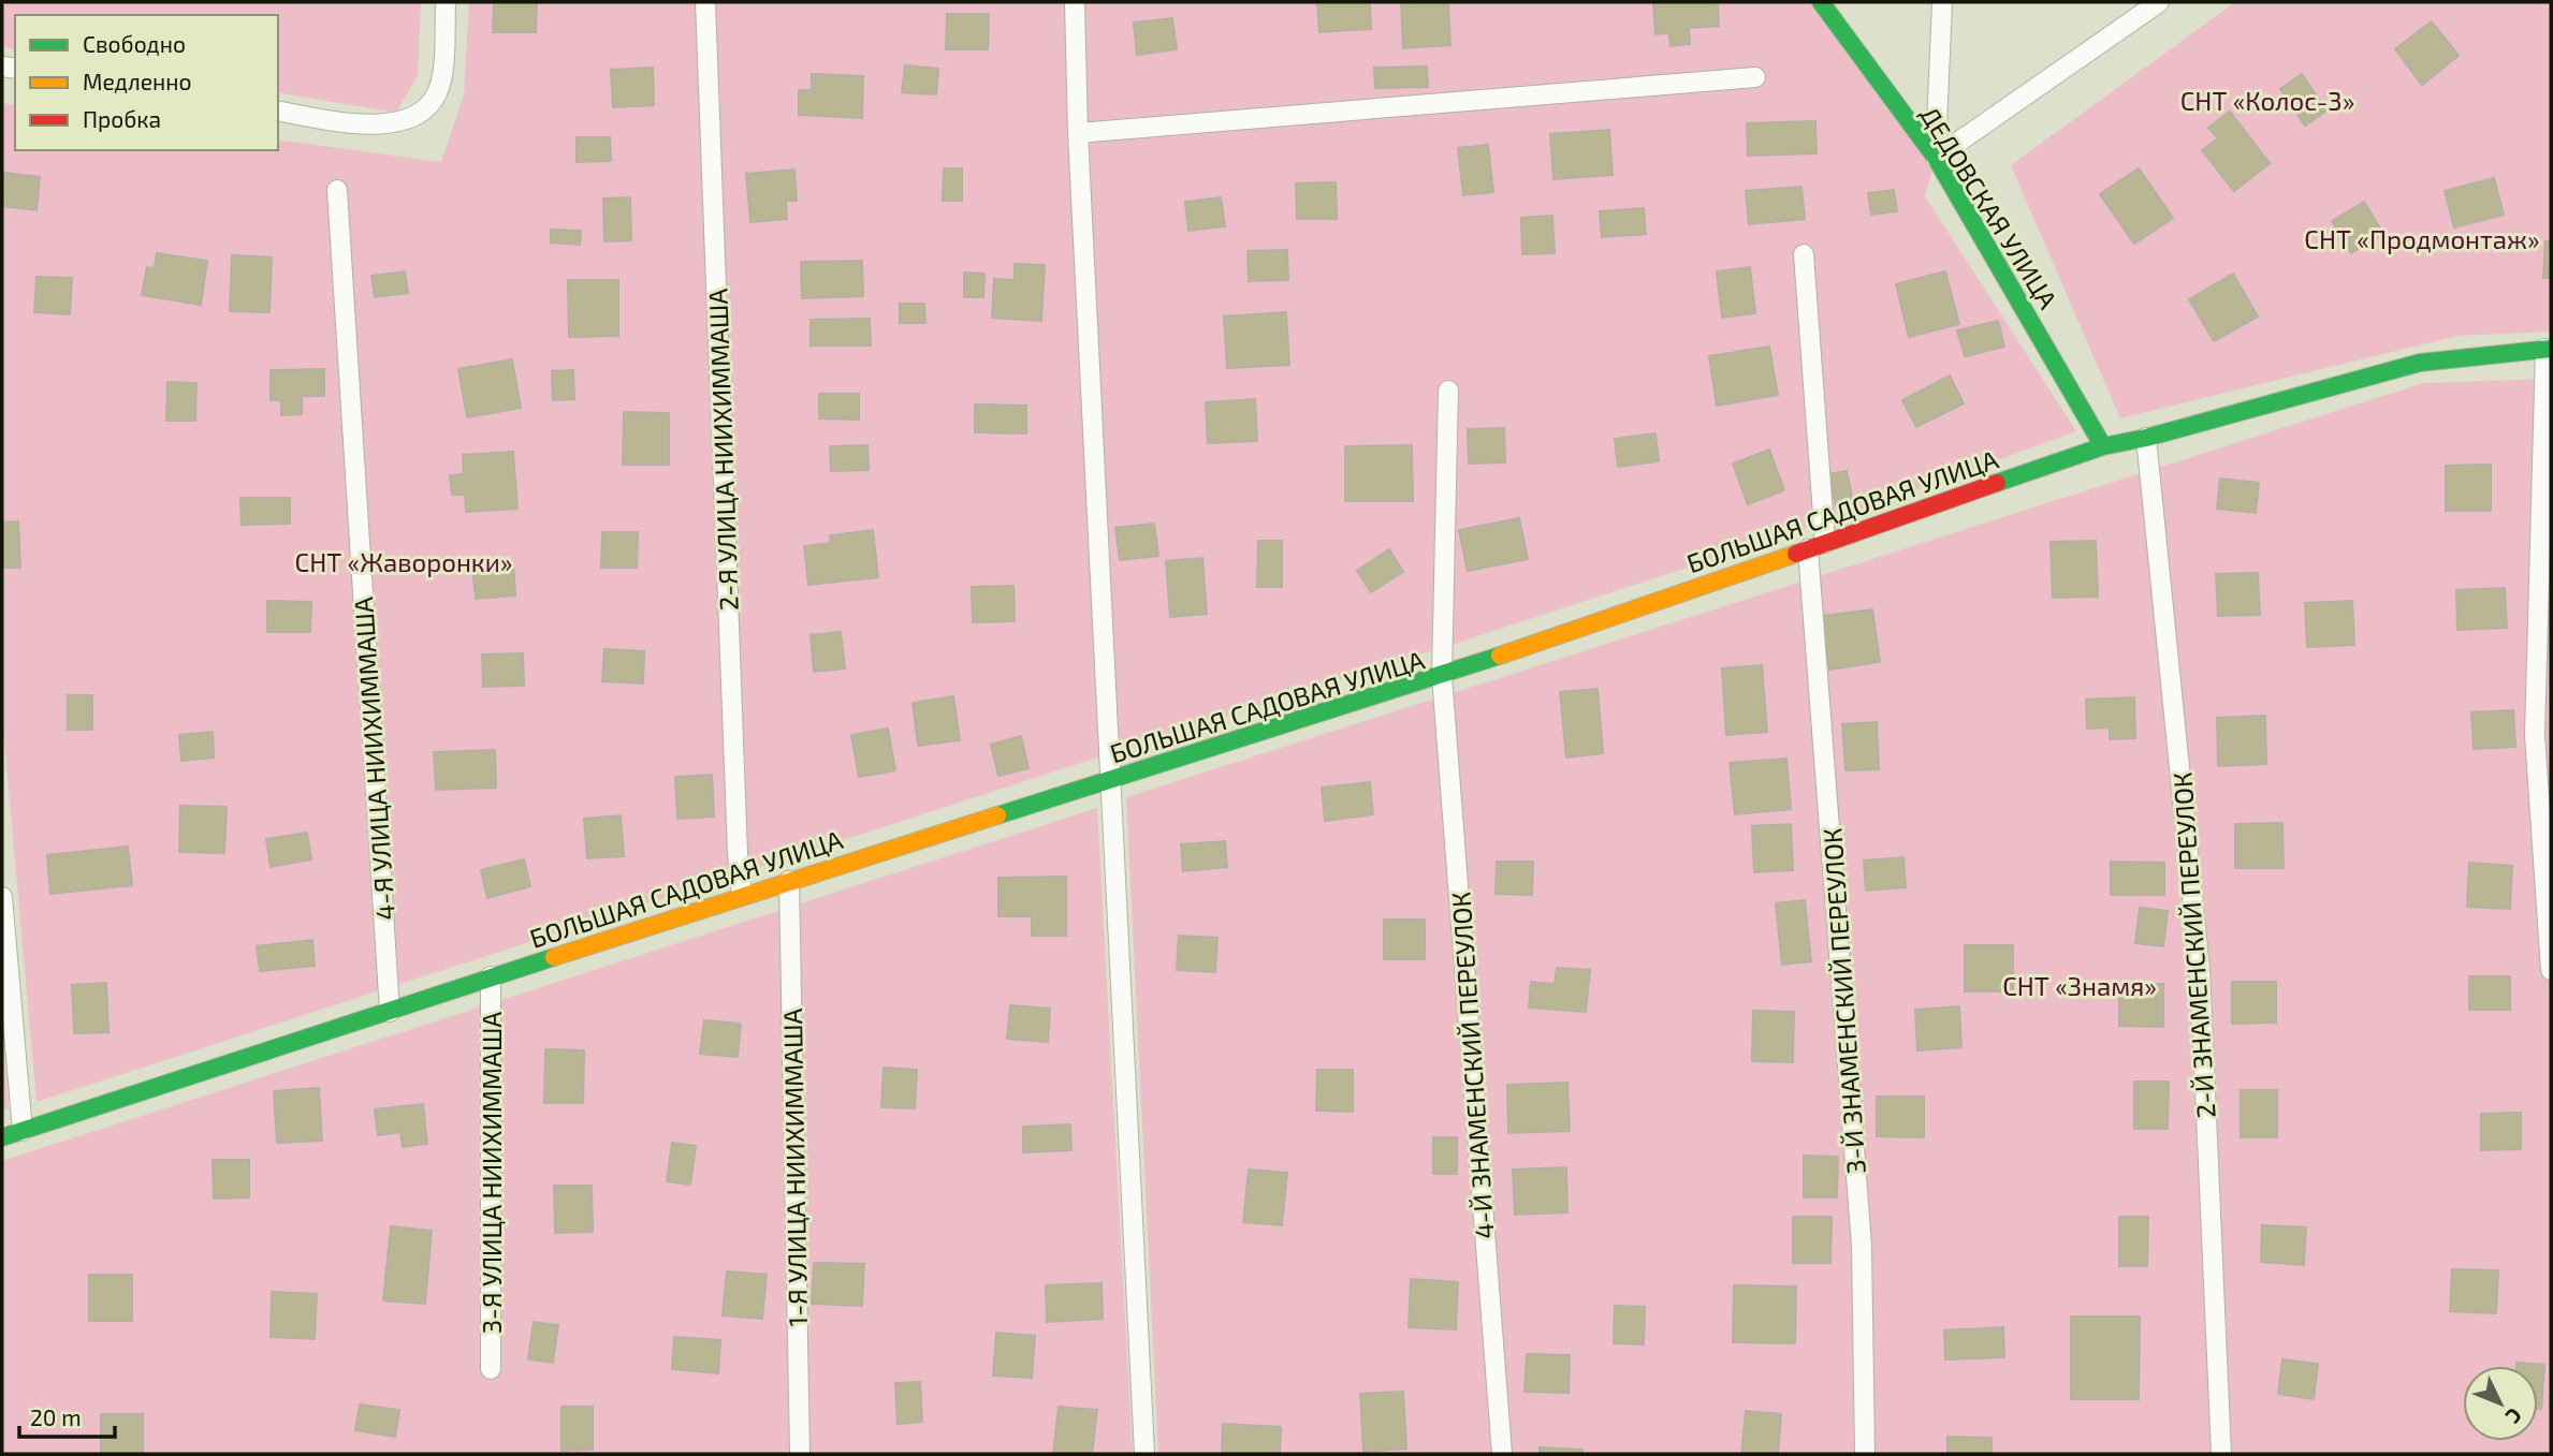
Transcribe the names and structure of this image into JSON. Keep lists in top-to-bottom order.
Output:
{
  "streets": {
    "street": ["ДЕДОВСКАЯ УЛИЦА", "БОЛЬШАЯ САДОВАЯ УЛИЦА"],
    "lane": [
      "2-Я УЛИЦА НИИХИММАША",
      "4-Я УЛИЦА НИИХИММАША",
      "2-Й ЗНАМЕНСКИЙ ПЕРЕУЛОК",
      "3-Й ЗНАМЕНСКИЙ ПЕРЕУЛОК",
      "4-Й ЗНАМЕНСКИЙ ПЕРЕУЛОК",
      "1-Я УЛИЦА НИИХИММАША",
      "3-Я УЛИЦА НИИХИММАША"
    ]
  },
  "crossings": [
    ["ДЕДОВСКАЯ УЛИЦА", "БОЛЬШАЯ САДОВАЯ УЛИЦА"],
    ["2-Я УЛИЦА НИИХИММАША", "БОЛЬШАЯ САДОВАЯ УЛИЦА"],
    ["БОЛЬШАЯ САДОВАЯ УЛИЦА", "4-Я УЛИЦА НИИХИММАША"],
    ["БОЛЬШАЯ САДОВАЯ УЛИЦА", "2-Й ЗНАМЕНСКИЙ ПЕРЕУЛОК"],
    ["БОЛЬШАЯ САДОВАЯ УЛИЦА", "3-Й ЗНАМЕНСКИЙ ПЕРЕУЛОК"],
    ["БОЛЬШАЯ САДОВАЯ УЛИЦА", "4-Й ЗНАМЕНСКИЙ ПЕРЕУЛОК"],
    ["БОЛЬШАЯ САДОВАЯ УЛИЦА", "1-Я УЛИЦА НИИХИММАША"],
    ["БОЛЬШАЯ САДОВАЯ УЛИЦА", "3-Я УЛИЦА НИИХИММАША"]
  ],
  "parks": [
    "СНТ «Колос-3»",
    "СНТ «Продмонтаж»",
    "СНТ «Жаворонки»",
    "СНТ «Знамя»"
  ],
  "legend": ["Свободно", "Медленно", "Пробка"],
  "scale_bar": "20 m",
  "north": "bottom right"
}
